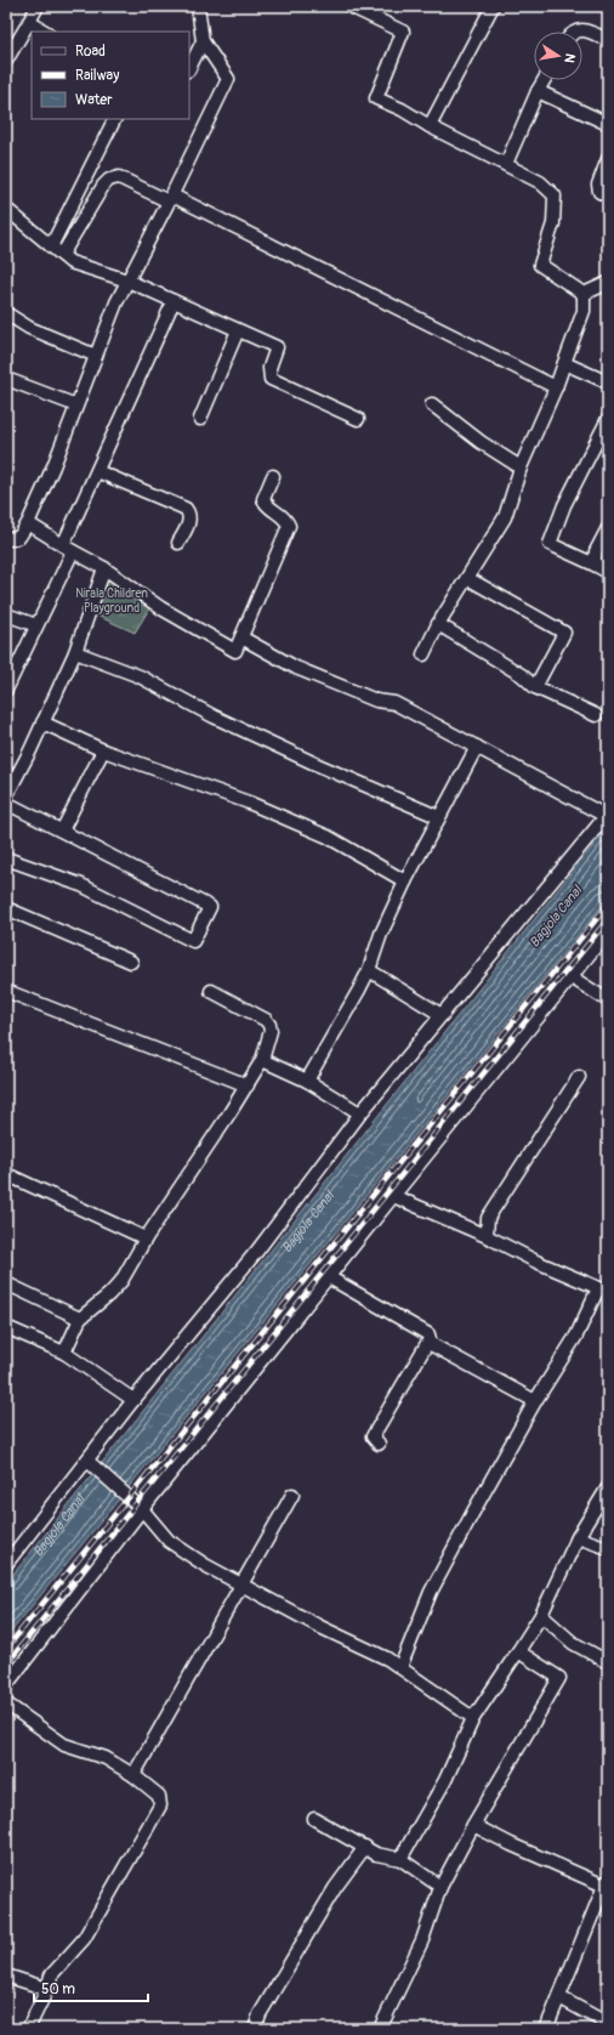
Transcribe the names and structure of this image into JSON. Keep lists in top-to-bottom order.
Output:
{
  "water": ["Bagjola Canal"],
  "parks": ["Nirala Children Playground"],
  "legend": ["Road", "Railway", "Water"],
  "scale_bar": "50 m",
  "north": "right"
}
